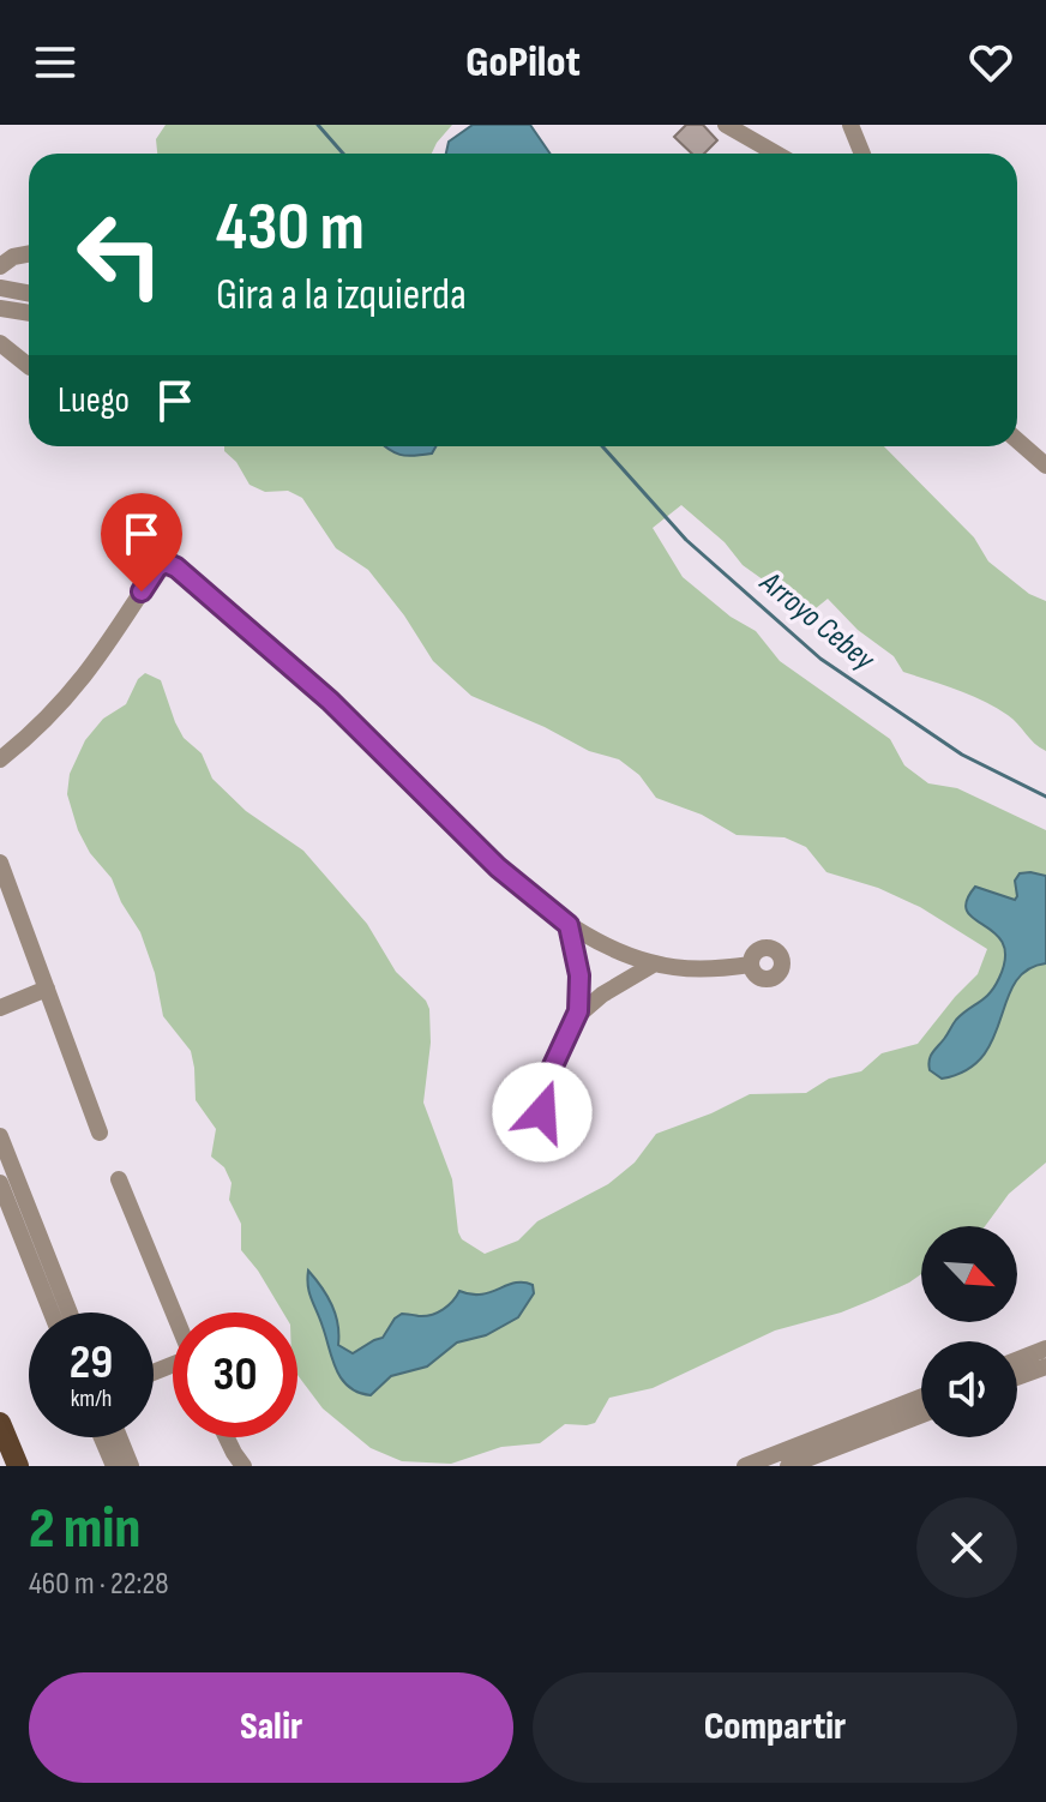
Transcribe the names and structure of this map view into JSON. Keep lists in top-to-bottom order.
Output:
{
  "water": ["Arroyo Cebey"],
  "north": "bottom right",
  "page": {
    "header": "GoPilot",
    "turn": ["430 m", "Gira a la izquierda"],
    "then": "Luego",
    "speed": "29 km/h",
    "limit": "30",
    "heading": ["2 min", "460 m · 22:28"],
    "buttons": ["Salir", "Compartir"]
  }
}
